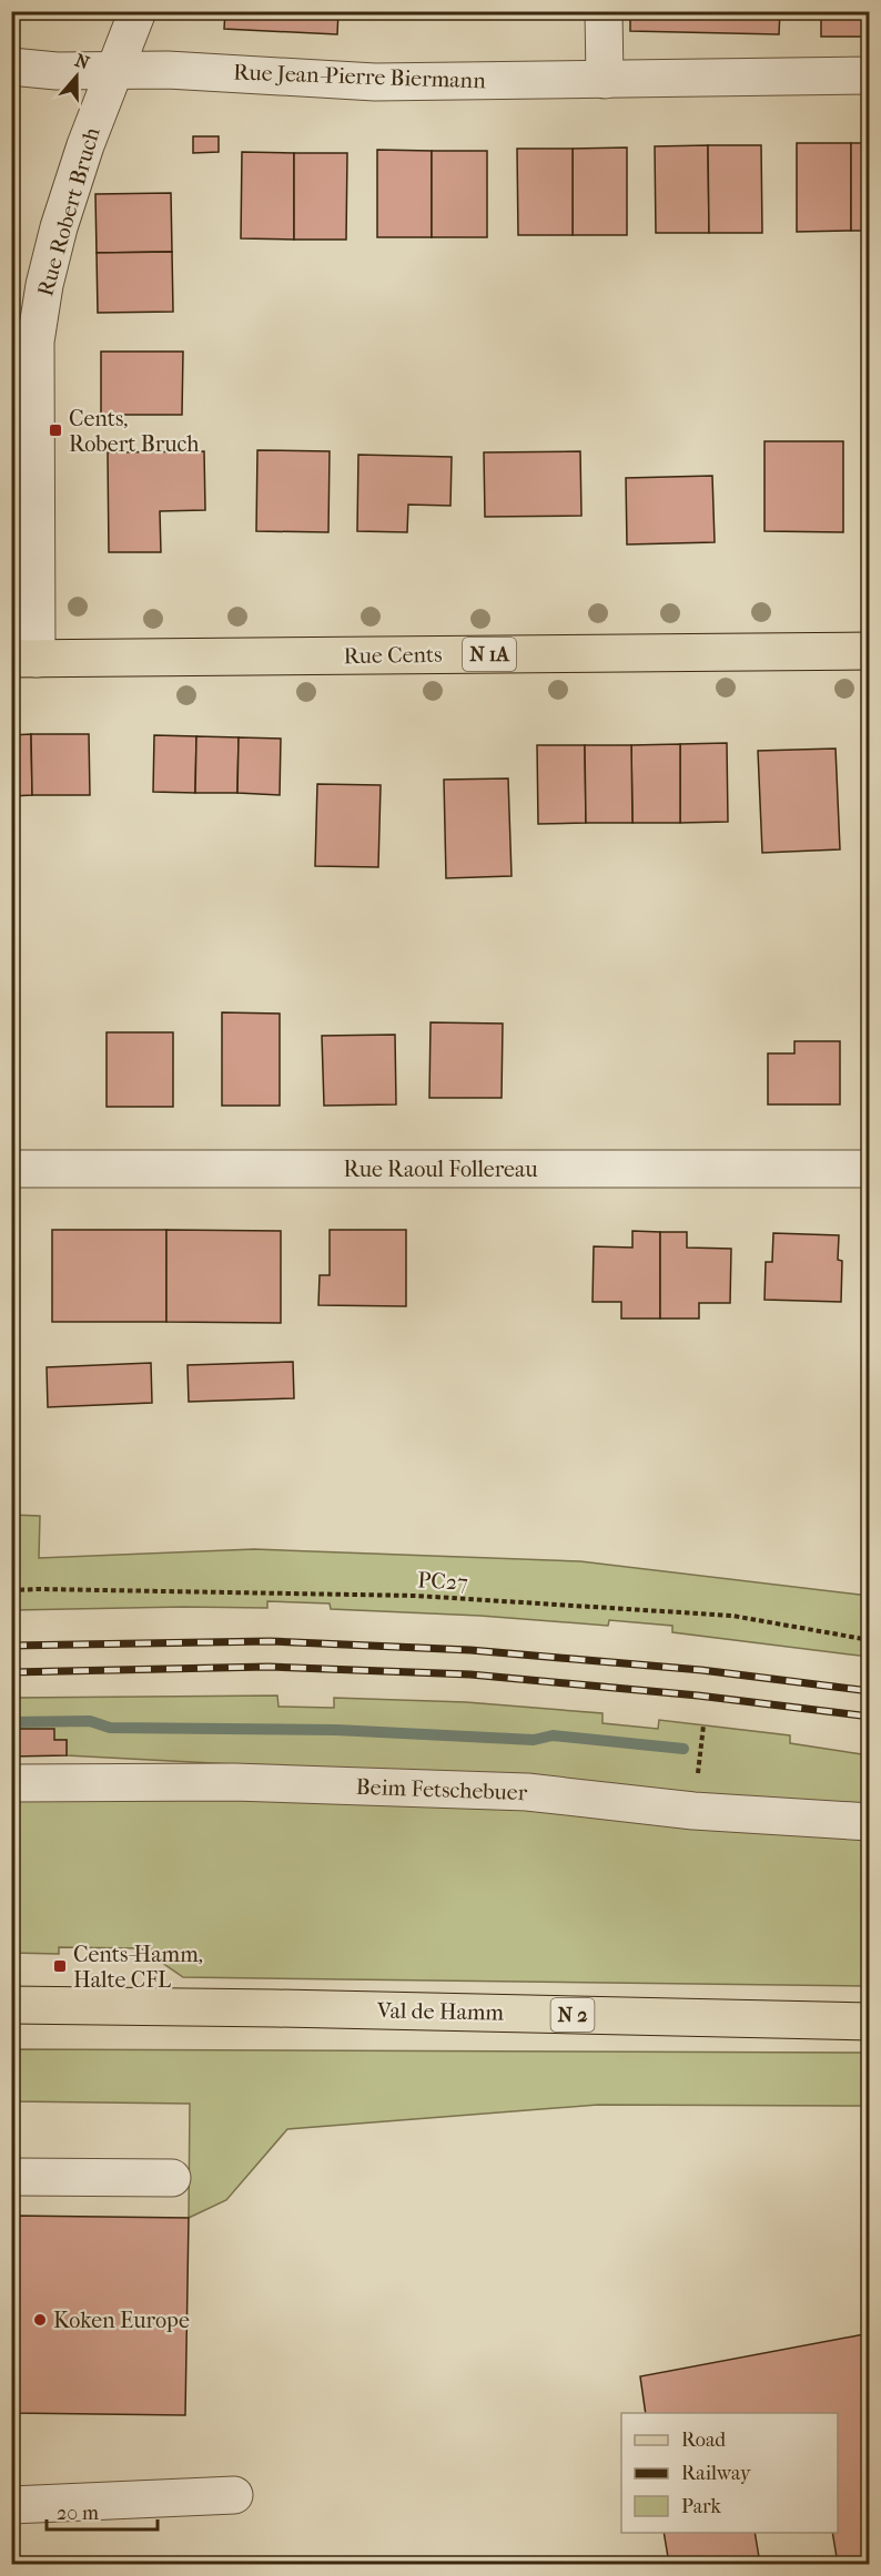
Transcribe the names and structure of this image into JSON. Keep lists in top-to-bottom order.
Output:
{
  "streets": {
    "main road": [
      "N 1A",
      "Rue Cents",
      "Val de Hamm",
      "N 2"
    ],
    "street": [
      "Rue Jean-Pierre Biermann",
      "Rue Robert Bruch",
      "Rue Raoul Follereau",
      "Beim Fetschebuer"
    ],
    "path": ["PC27"]
  },
  "crossings": [
    ["Rue Jean-Pierre Biermann", "Rue Robert Bruch"],
    ["Rue Robert Bruch", "Rue Cents"]
  ],
  "places": {
    "transit": ["Cents, Robert Bruch", "Cents-Hamm, Halte CFL"],
    "other": ["Koken Europe"]
  },
  "legend": ["Road", "Railway", "Park"],
  "scale_bar": "20 m",
  "north": "top"
}
